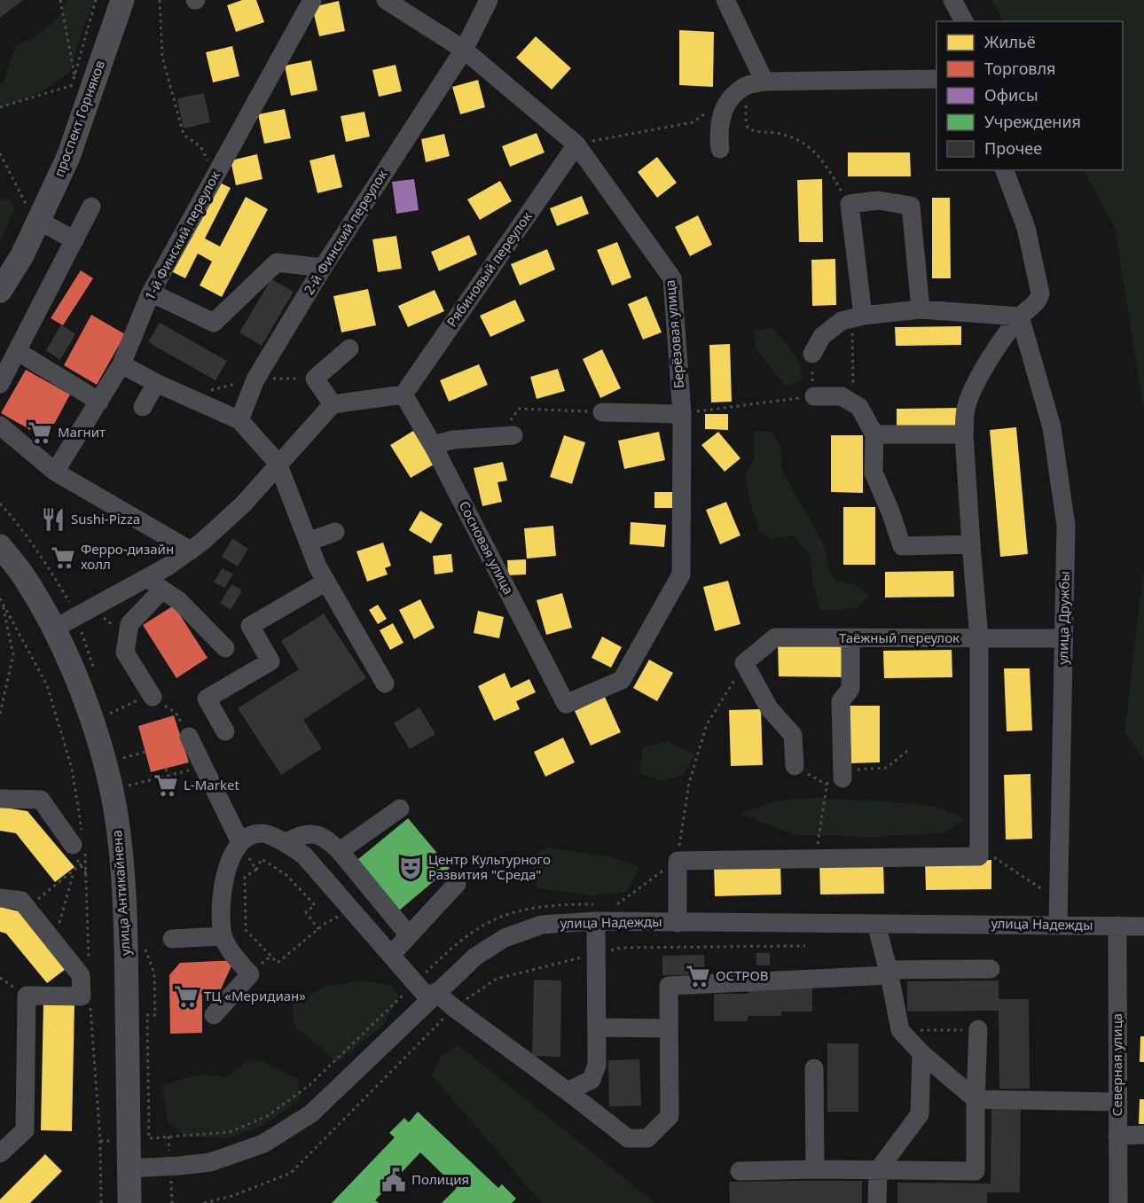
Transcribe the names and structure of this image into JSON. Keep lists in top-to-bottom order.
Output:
{
  "streets": {
    "main road": ["проспект Горняков", "улица Антикайнена"],
    "street": [
      "2-й Финский переулок",
      "1-й Финский переулок",
      "Рябиновый переулок",
      "Берёзовая улица",
      "Сосновая улица",
      "улица Дружбы",
      "Таёжный переулок",
      "улица Надежды",
      "Северная улица"
    ]
  },
  "crossings": [
    ["2-й Финский переулок", "Берёзовая улица"],
    ["Рябиновый переулок", "Берёзовая улица"],
    ["Рябиновый переулок", "Сосновая улица"],
    ["Берёзовая улица", "Сосновая улица"],
    ["улица Дружбы", "Таёжный переулок"],
    ["улица Дружбы", "улица Надежды"],
    ["улица Антикайнена", "улица Надежды"],
    ["улица Надежды", "Северная улица"]
  ],
  "places": {
    "supermarket": [
      "Магнит",
      "Ферро-дизайн холл",
      "L-Market",
      "ОСТРОВ",
      "ТЦ «Меридиан»"
    ],
    "restaurant": ["Sushi-Pizza"],
    "theatre": ["Центр Культурного Развития \"Среда\""],
    "public building": ["Полиция"]
  },
  "legend": [
    "Жильё",
    "Торговля",
    "Офисы",
    "Учреждения",
    "Прочее"
  ]
}
